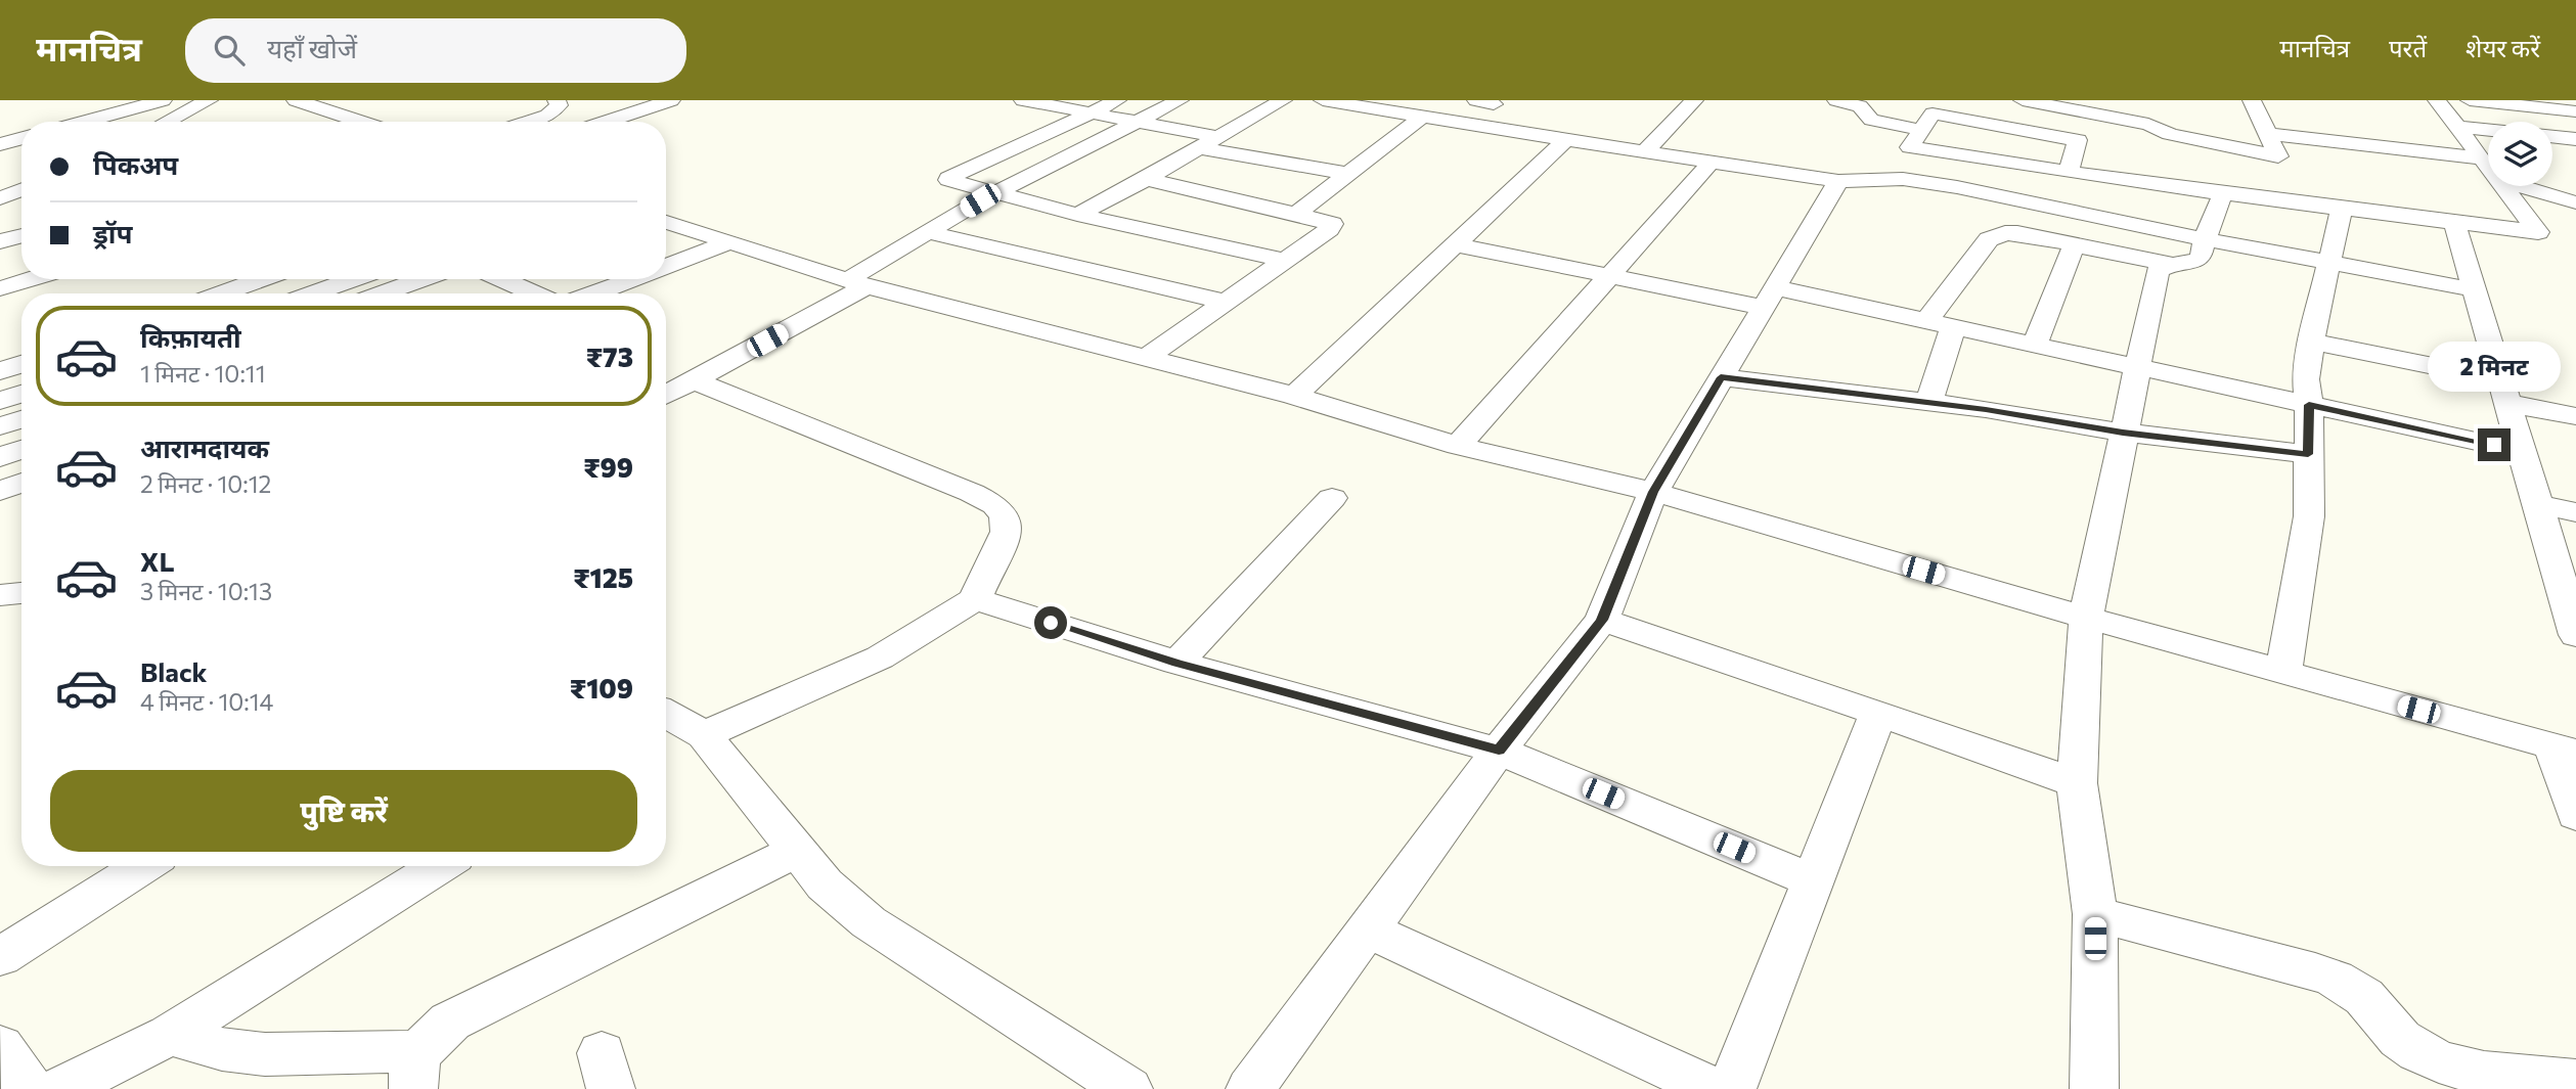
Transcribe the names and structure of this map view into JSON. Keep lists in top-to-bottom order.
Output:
{
  "page": {
    "header": "मानचित्र",
    "search": "यहाँ खोजें",
    "nav": ["मानचित्र", "परतें", "शेयर करें"],
    "banner": ["पिकअप", "ड्रॉप"],
    "list": [
      {
        "name": "किफ़ायती",
        "note": "1 मिनट · 10:11",
        "value": "₹73"
      },
      {
        "name": "आरामदायक",
        "note": "2 मिनट · 10:12",
        "value": "₹99"
      },
      {
        "name": "XL",
        "note": "3 मिनट · 10:13",
        "value": "₹125"
      },
      {
        "name": "Black",
        "note": "4 मिनट · 10:14",
        "value": "₹109"
      }
    ],
    "bubble": "2 मिनट",
    "buttons": "पुष्टि करें"
  }
}
